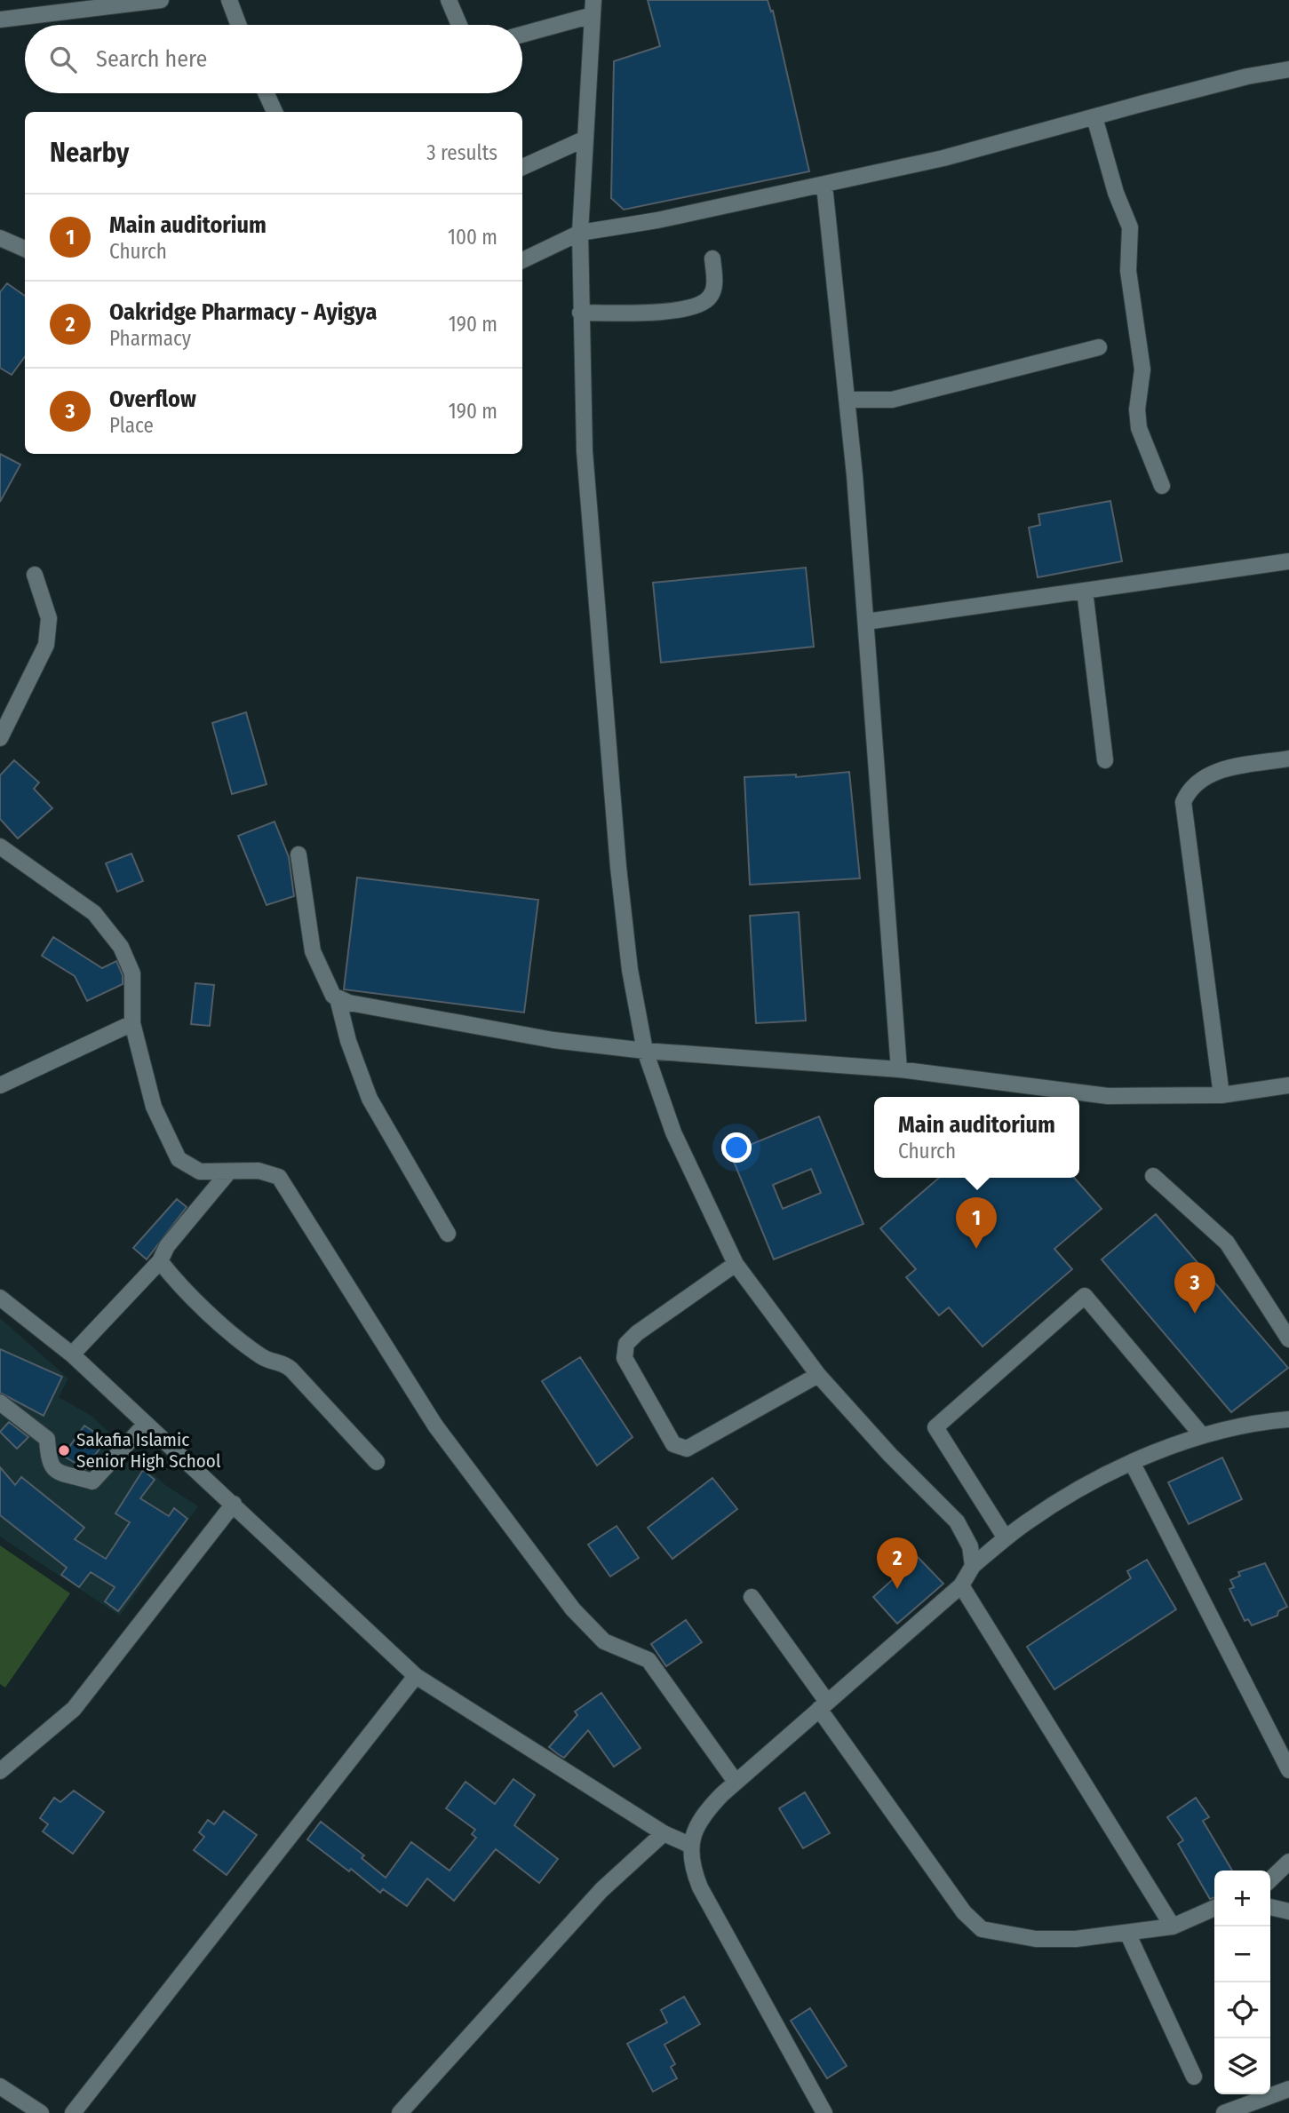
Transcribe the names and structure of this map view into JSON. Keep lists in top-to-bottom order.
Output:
{
  "places": ["Sakafia Islamic Senior High School"],
  "page": {
    "search": "Search here",
    "heading": ["Nearby", "3 results"],
    "list": [
      {
        "mark": "1",
        "name": "Main auditorium",
        "note": "Church",
        "value": "100 m"
      },
      {
        "mark": "2",
        "name": "Oakridge Pharmacy - Ayigya",
        "note": "Pharmacy",
        "value": "190 m"
      },
      {
        "mark": "3",
        "name": "Overflow",
        "note": "Place",
        "value": "190 m"
      }
    ],
    "popup": ["Main auditorium", "Church"],
    "pins": ["1", "3", "2"],
    "map_buttons": ["+", "−"]
  }
}
